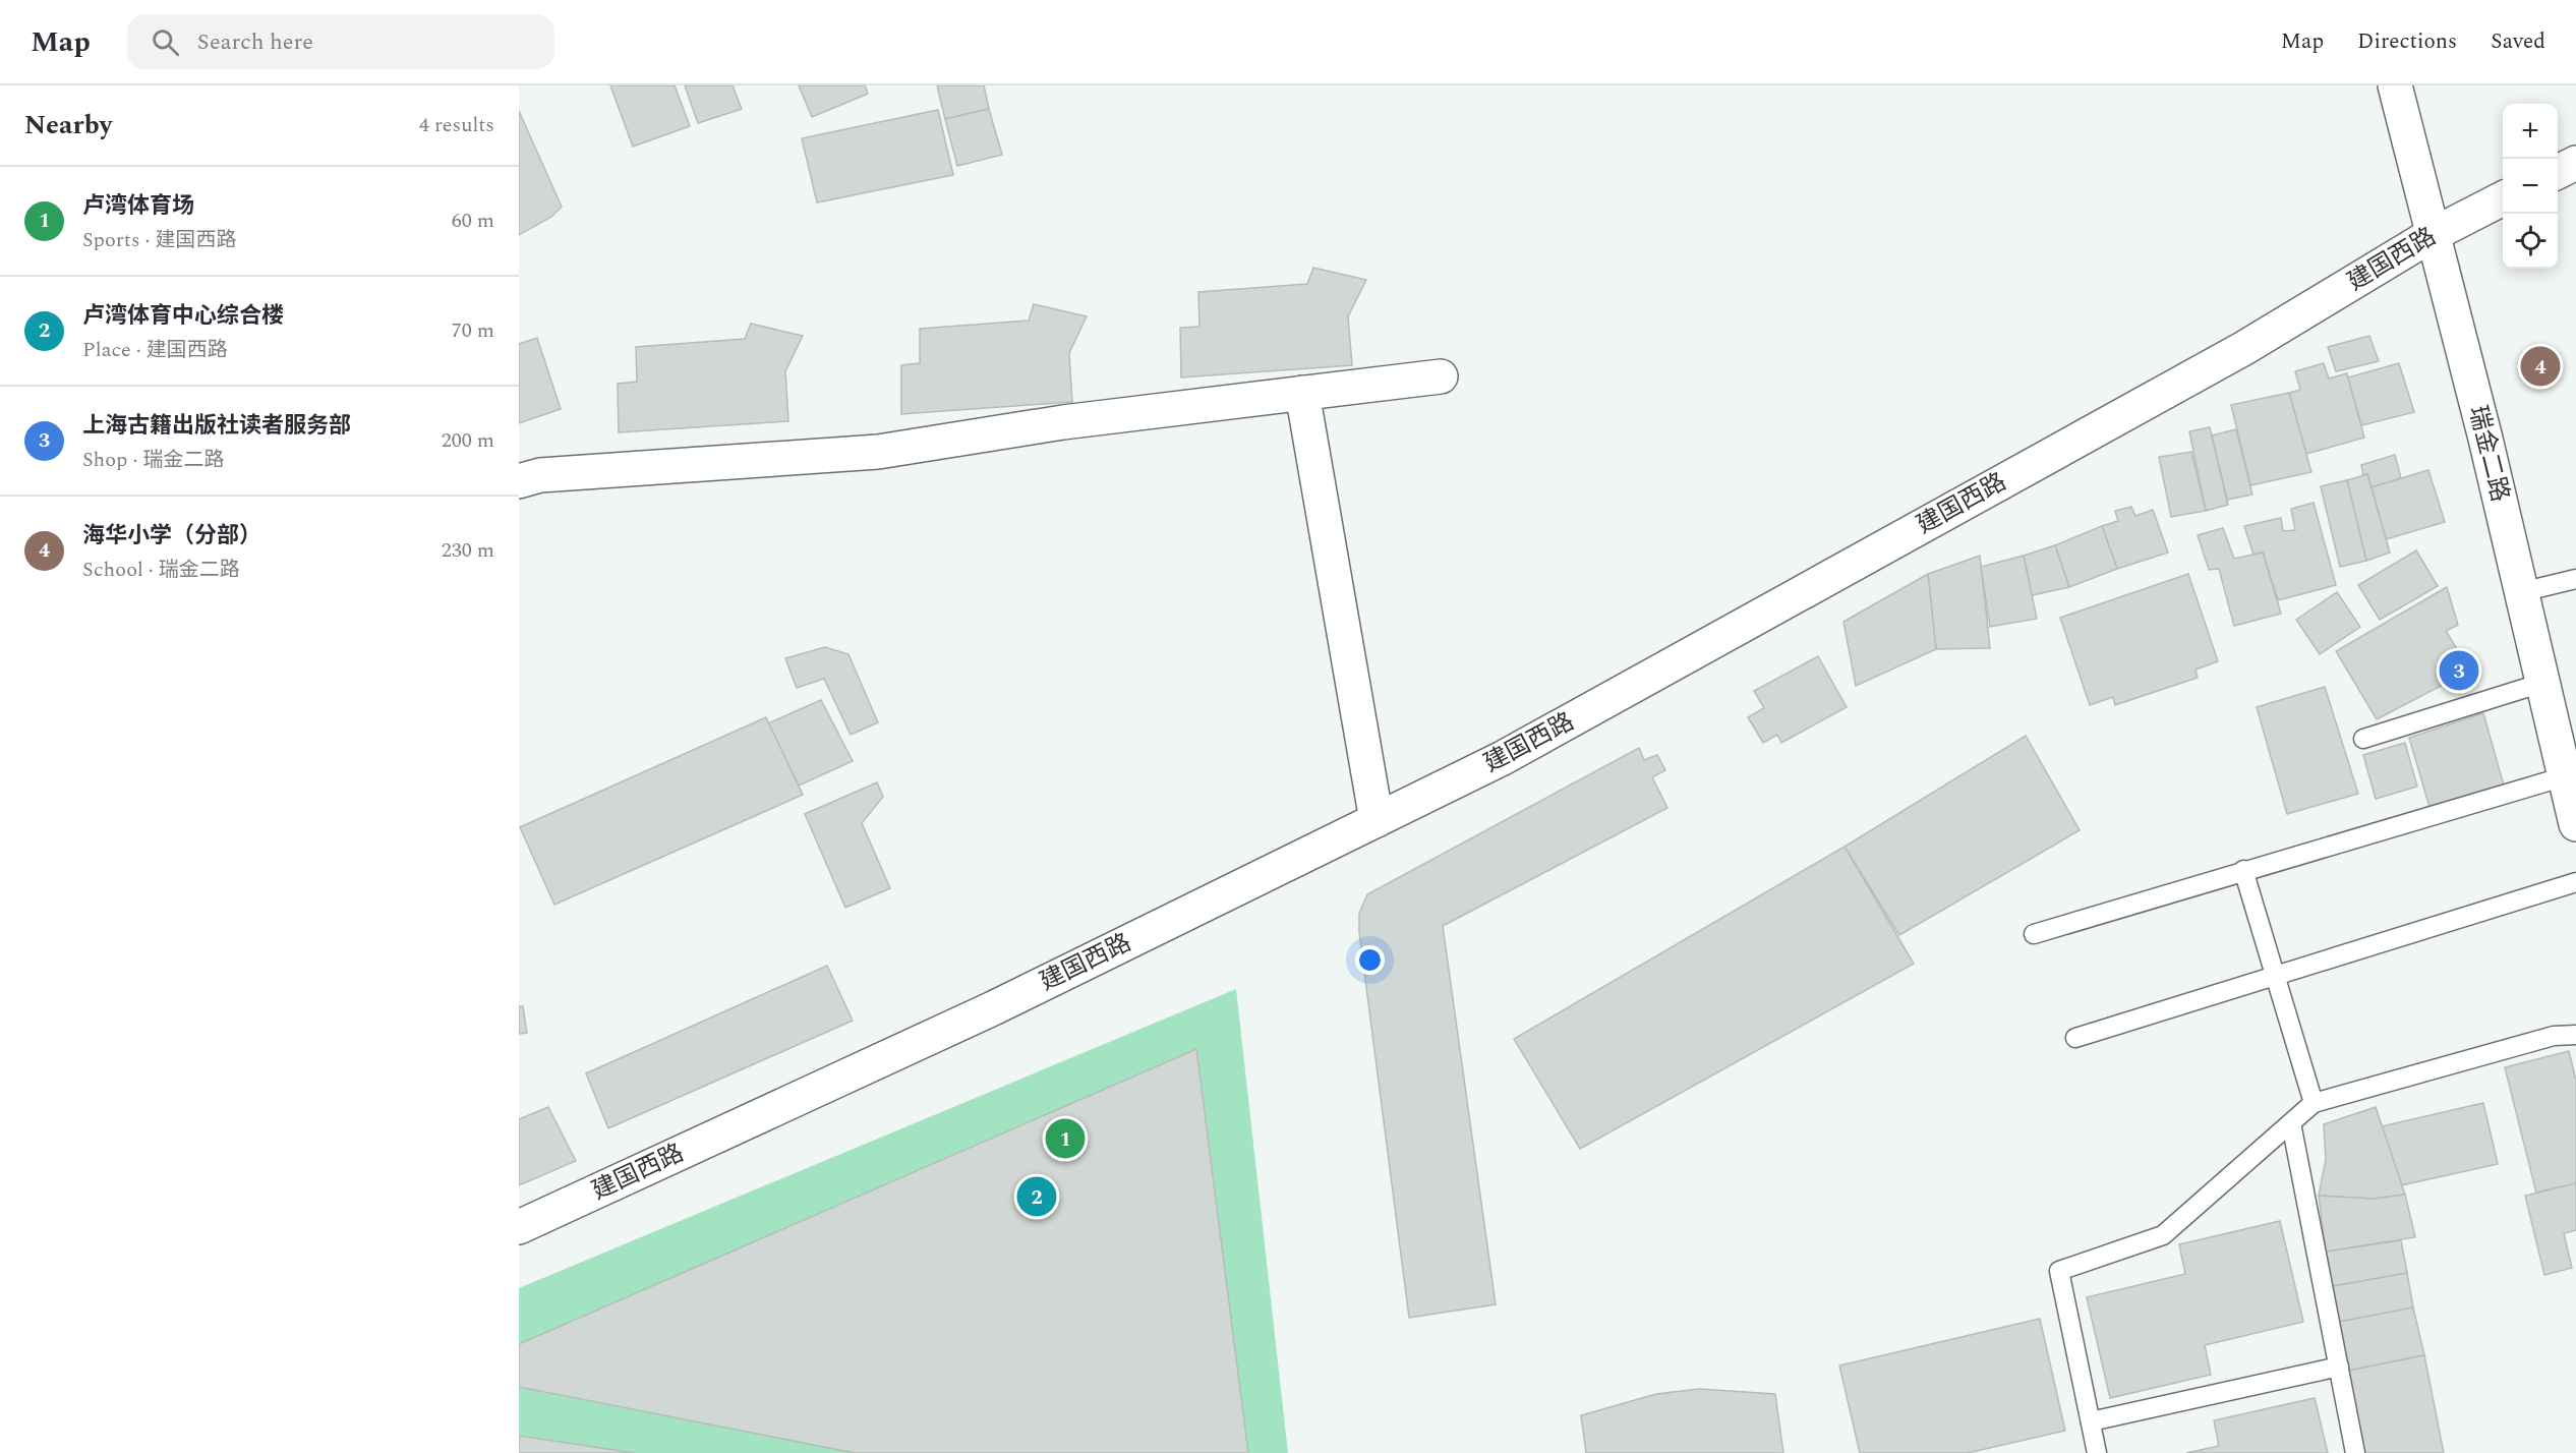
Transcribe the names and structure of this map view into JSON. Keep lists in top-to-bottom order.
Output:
{
  "streets": {
    "street": ["建国西路", "瑞金二路"]
  },
  "crossings": [
    ["建国西路", "瑞金二路"]
  ],
  "page": {
    "header": "Map",
    "search": "Search here",
    "nav": ["Map", "Directions", "Saved"],
    "heading": ["Nearby", "4 results"],
    "map_buttons": ["+", "−"],
    "list": [
      {
        "mark": "1",
        "name": "卢湾体育场",
        "note": "Sports · 建国西路",
        "value": "60 m"
      },
      {
        "mark": "2",
        "name": "卢湾体育中心综合楼",
        "note": "Place · 建国西路",
        "value": "70 m"
      },
      {
        "mark": "3",
        "name": "上海古籍出版社读者服务部",
        "note": "Shop · 瑞金二路",
        "value": "200 m"
      },
      {
        "mark": "4",
        "name": "海华小学（分部）",
        "note": "School · 瑞金二路",
        "value": "230 m"
      }
    ],
    "pins": [
      "4",
      "3",
      "1",
      "2"
    ]
  }
}
